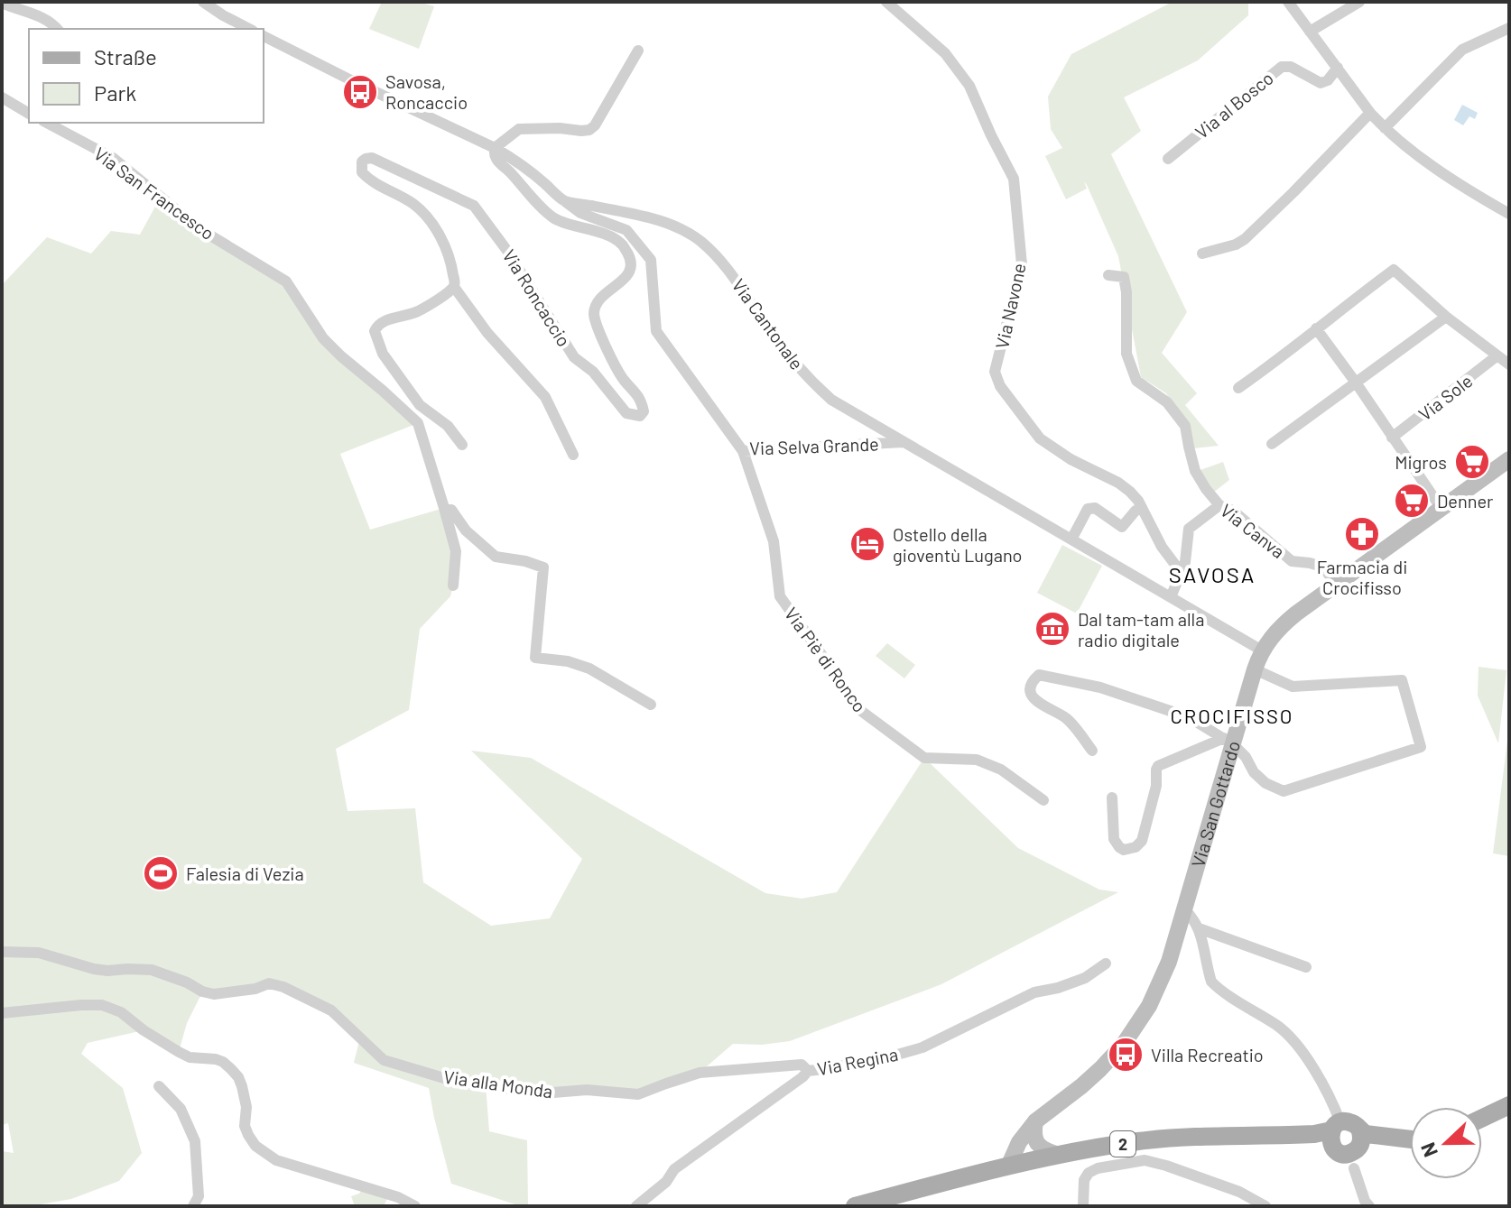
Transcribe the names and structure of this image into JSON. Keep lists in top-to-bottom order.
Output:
{
  "streets": {
    "main road": ["Via San Gottardo", "2"],
    "street": [
      "Via al Bosco",
      "Via San Francesco",
      "Via Roncaccio",
      "Via Navone",
      "Via Cantonale",
      "Via Sole",
      "Via Selva Grande",
      "Via Canva",
      "Via Piè di Ronco",
      "Via Regina",
      "Via alla Monda"
    ]
  },
  "crossings": [
    ["Via Roncaccio", "Via Cantonale"],
    ["Via Cantonale", "Via Selva Grande"],
    ["Via Cantonale", "Via San Gottardo"],
    ["Via Selva Grande", "Via Piè di Ronco"],
    ["Via Canva", "Via San Gottardo"],
    ["Via San Gottardo", "2"],
    ["Via Regina", "Via alla Monda"]
  ],
  "districts": ["SAVOSA", "CROCIFISSO"],
  "places": {
    "bus stop": ["Savosa, Roncaccio", "Villa Recreatio"],
    "supermarket": ["Migros", "Denner"],
    "pharmacy": ["Farmacia di Crocifisso"],
    "hotel": ["Ostello della gioventù Lugano"],
    "museum": ["Dal tam-tam alla radio digitale"],
    "sports": ["Falesia di Vezia"]
  },
  "legend": ["Straße", "Park"],
  "north": "left"
}
